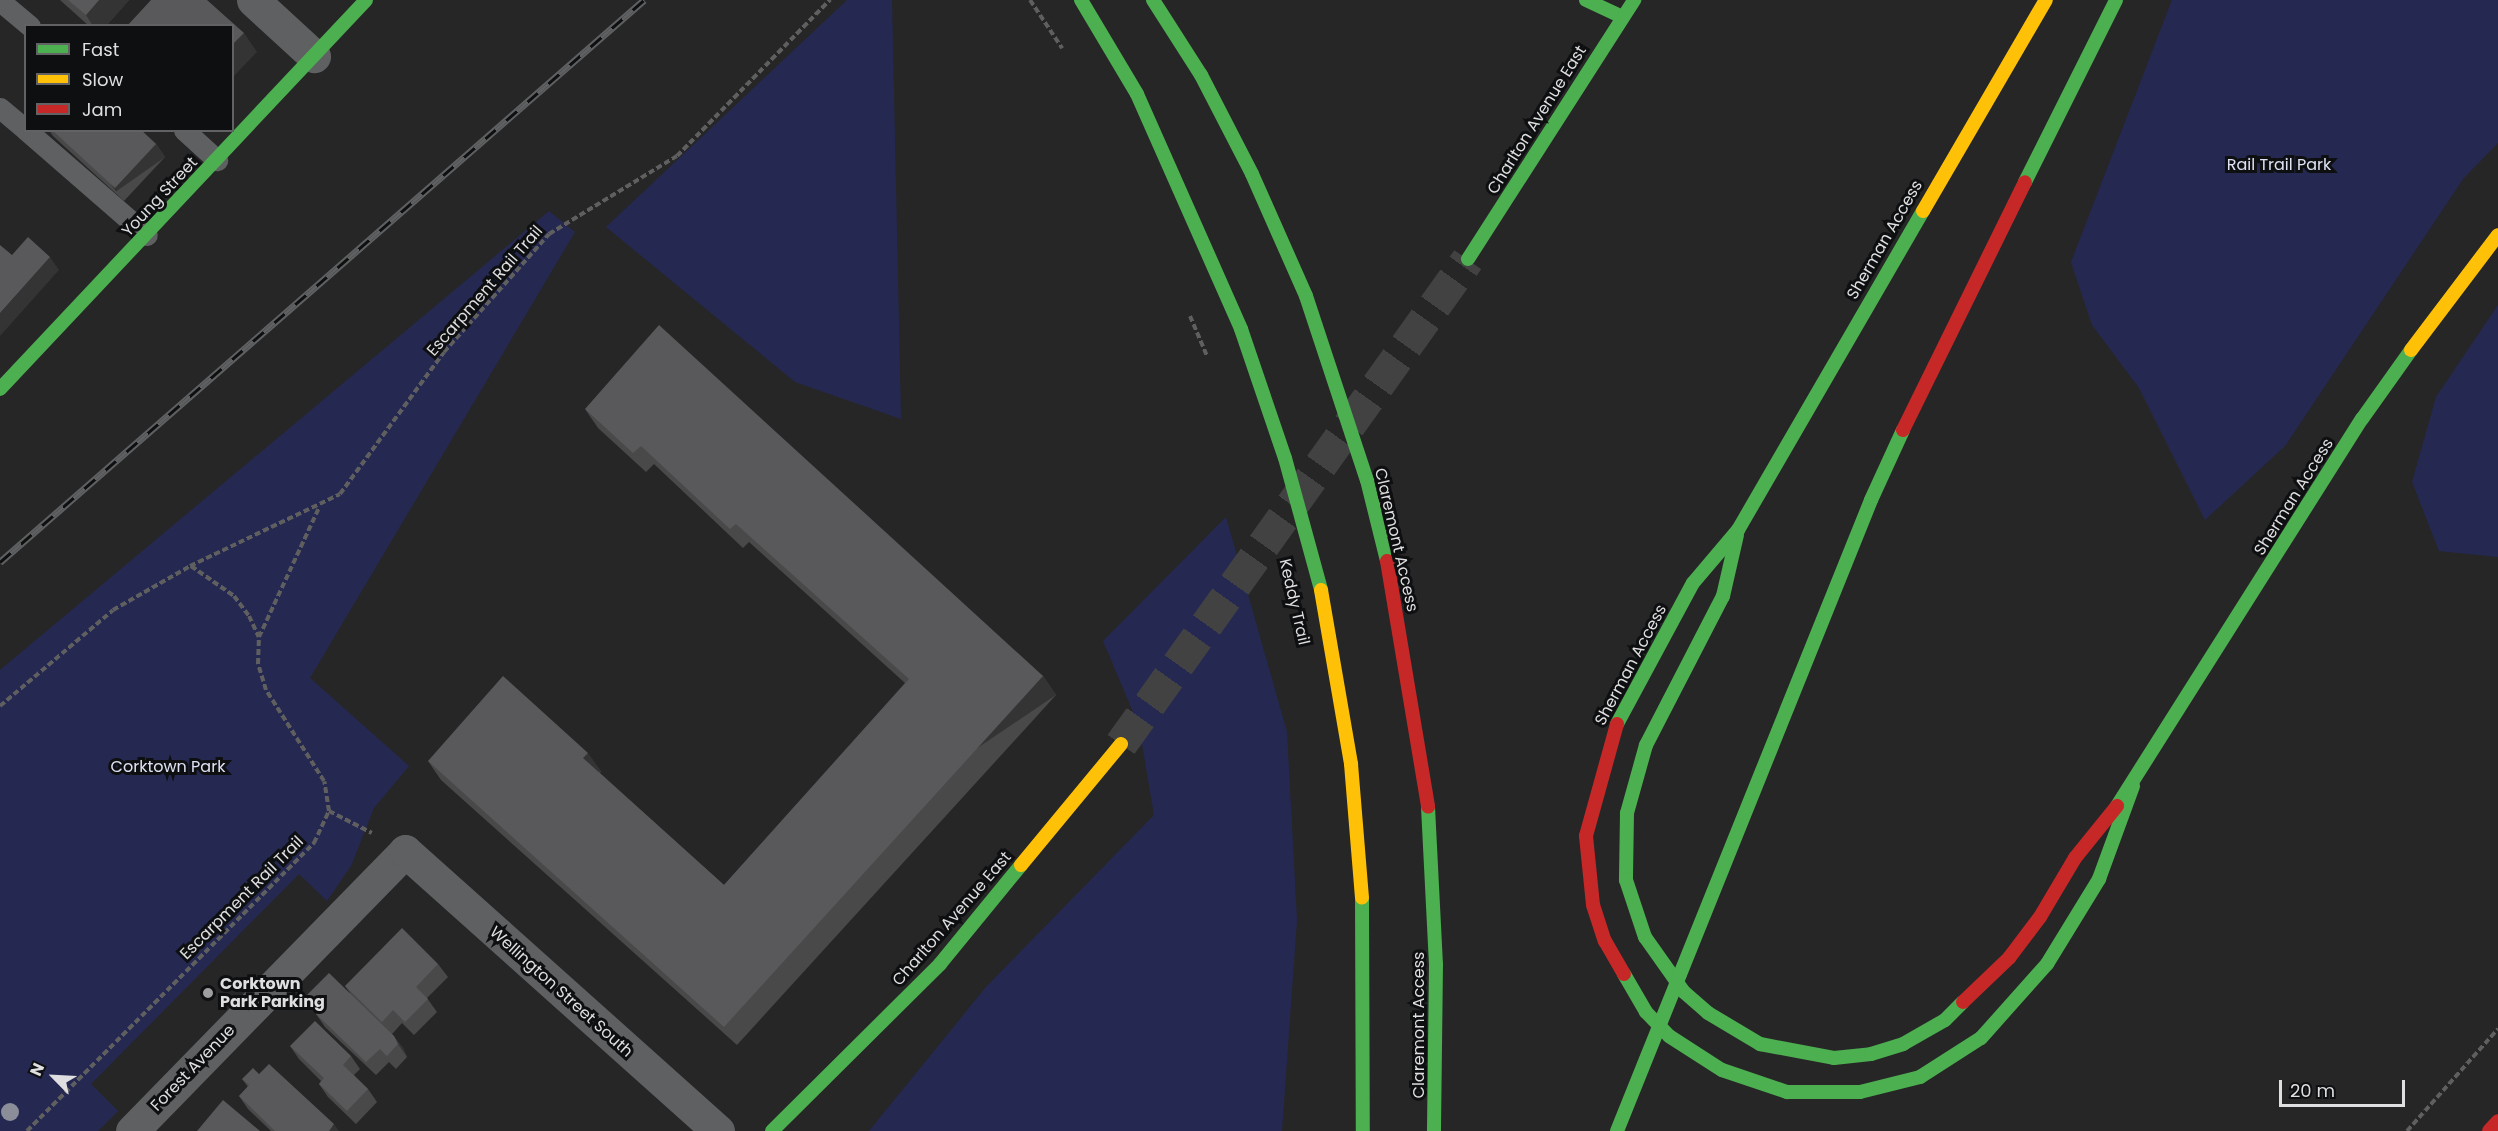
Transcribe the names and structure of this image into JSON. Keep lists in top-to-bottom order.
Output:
{
  "streets": {
    "main road": [
      "Charlton Avenue East",
      "Young Street",
      "Sherman Access",
      "Claremont Access"
    ],
    "street": ["Wellington Street South", "Forest Avenue"],
    "path": ["Escarpment Rail Trail"]
  },
  "crossings": [
    ["Wellington Street South", "Forest Avenue"]
  ],
  "parks": ["Rail Trail Park", "Corktown Park"],
  "places": ["Corktown Park Parking"],
  "legend": ["Fast", "Slow", "Jam"],
  "scale_bar": "20 m",
  "north": "top left"
}
